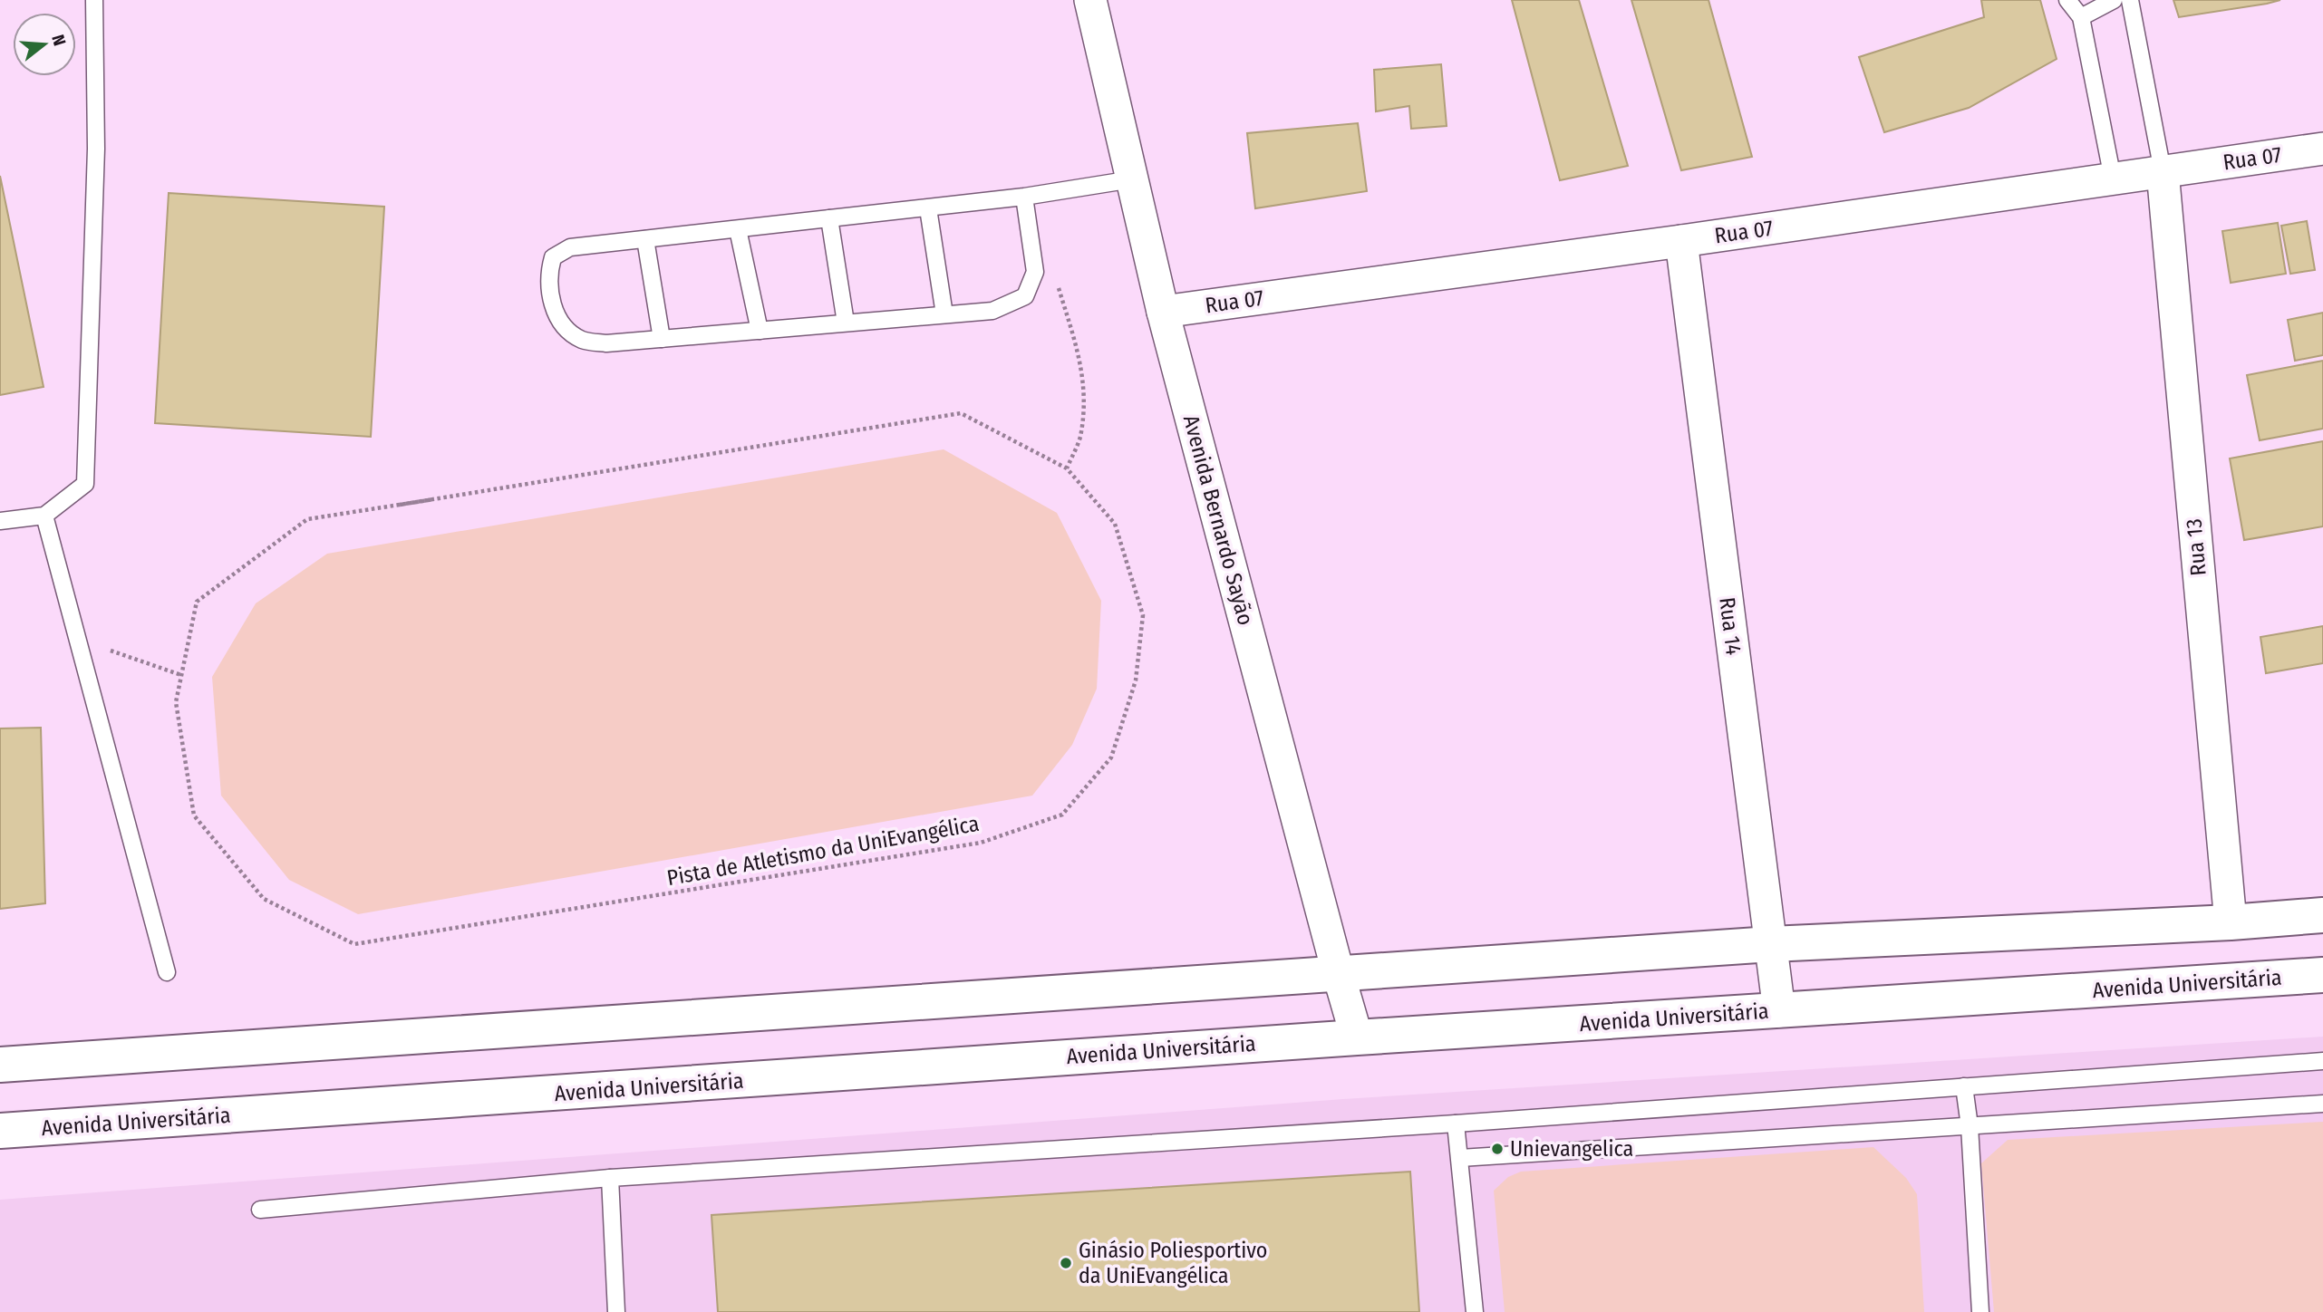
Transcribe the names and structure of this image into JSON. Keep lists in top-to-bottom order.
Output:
{
  "streets": {
    "main road": ["Avenida Universitária"],
    "street": [
      "Rua 07",
      "Avenida Bernardo Sayão",
      "Rua 13",
      "Rua 14"
    ],
    "path": ["Pista de Atletismo da UniEvangélica"]
  },
  "crossings": [
    ["Rua 07", "Avenida Bernardo Sayão"],
    ["Rua 07", "Rua 13"],
    ["Rua 07", "Rua 14"],
    ["Avenida Bernardo Sayão", "Avenida Universitária"],
    ["Rua 14", "Avenida Universitária"]
  ],
  "places": ["Unievangelica", "Ginásio Poliesportivo da UniEvangélica"],
  "north": "right"
}
